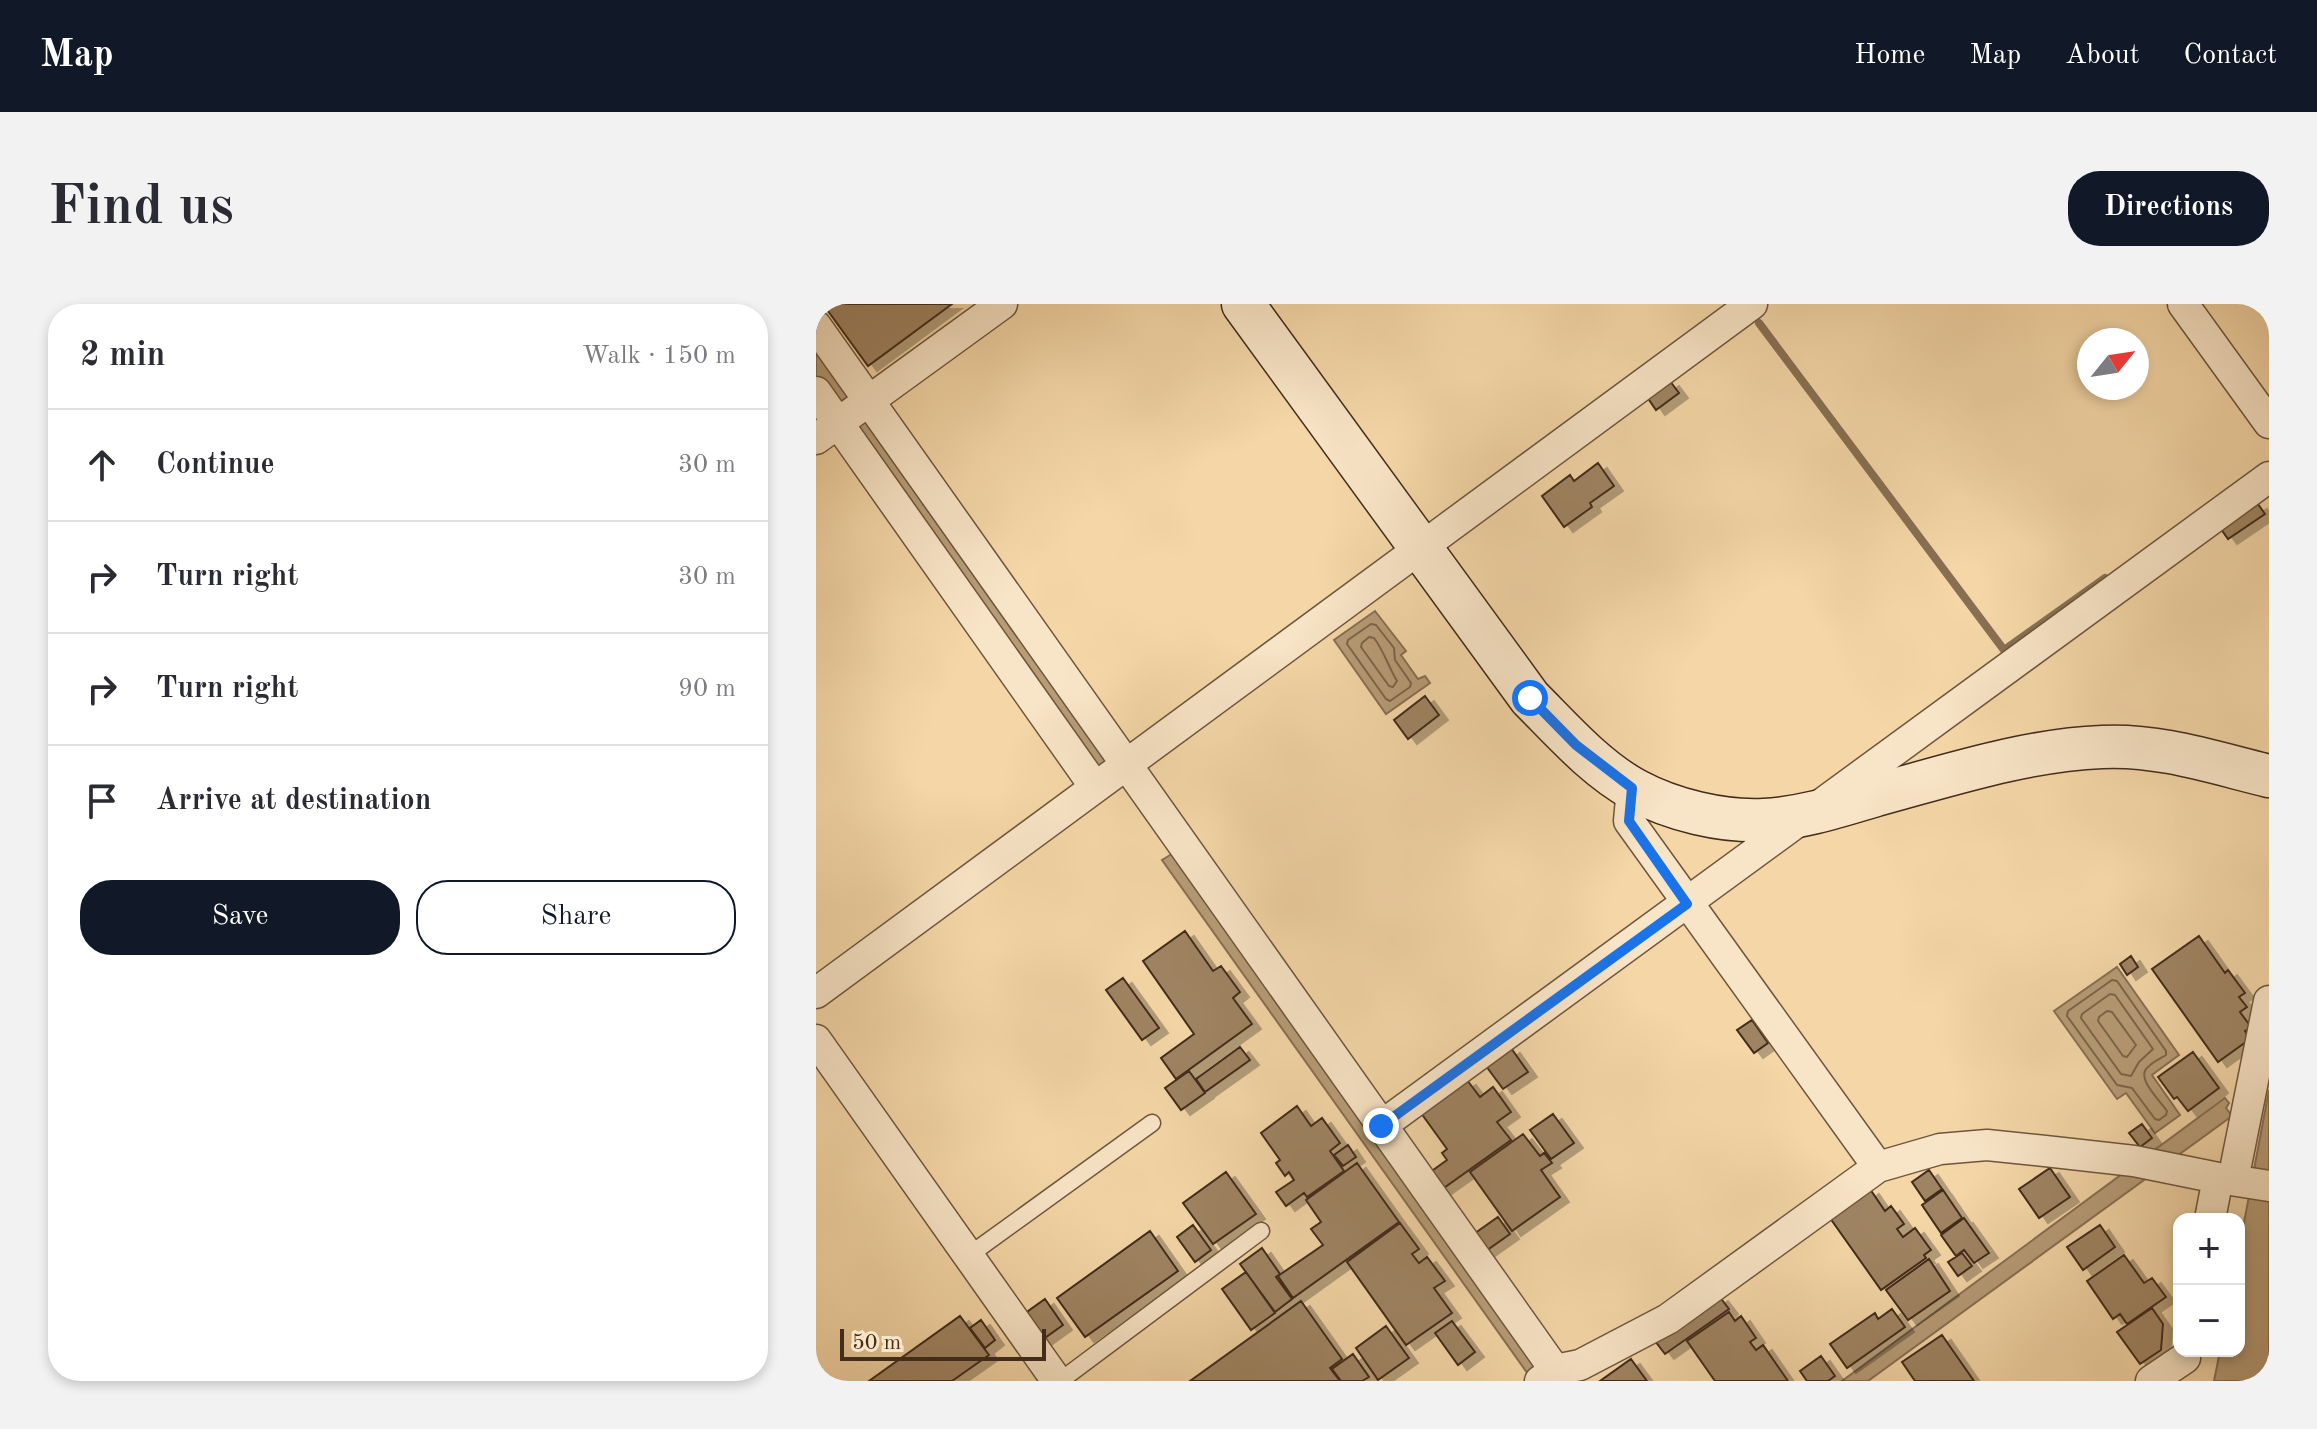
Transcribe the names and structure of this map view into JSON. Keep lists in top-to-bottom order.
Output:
{
  "scale_bar": "50 m",
  "north": "top right",
  "page": {
    "header": "Map",
    "nav": [
      "Home",
      "Map",
      "About",
      "Contact"
    ],
    "buttons": [
      "Directions",
      ["Save", "Share"]
    ],
    "title": "Find us",
    "heading": ["2 min", "Walk · 150 m"],
    "list": [
      ["Continue", "30 m"],
      ["Turn right", "30 m"],
      ["Turn right", "90 m"],
      "Arrive at destination"
    ],
    "map_buttons": ["+", "−"],
    "scale": "50 m"
  }
}
